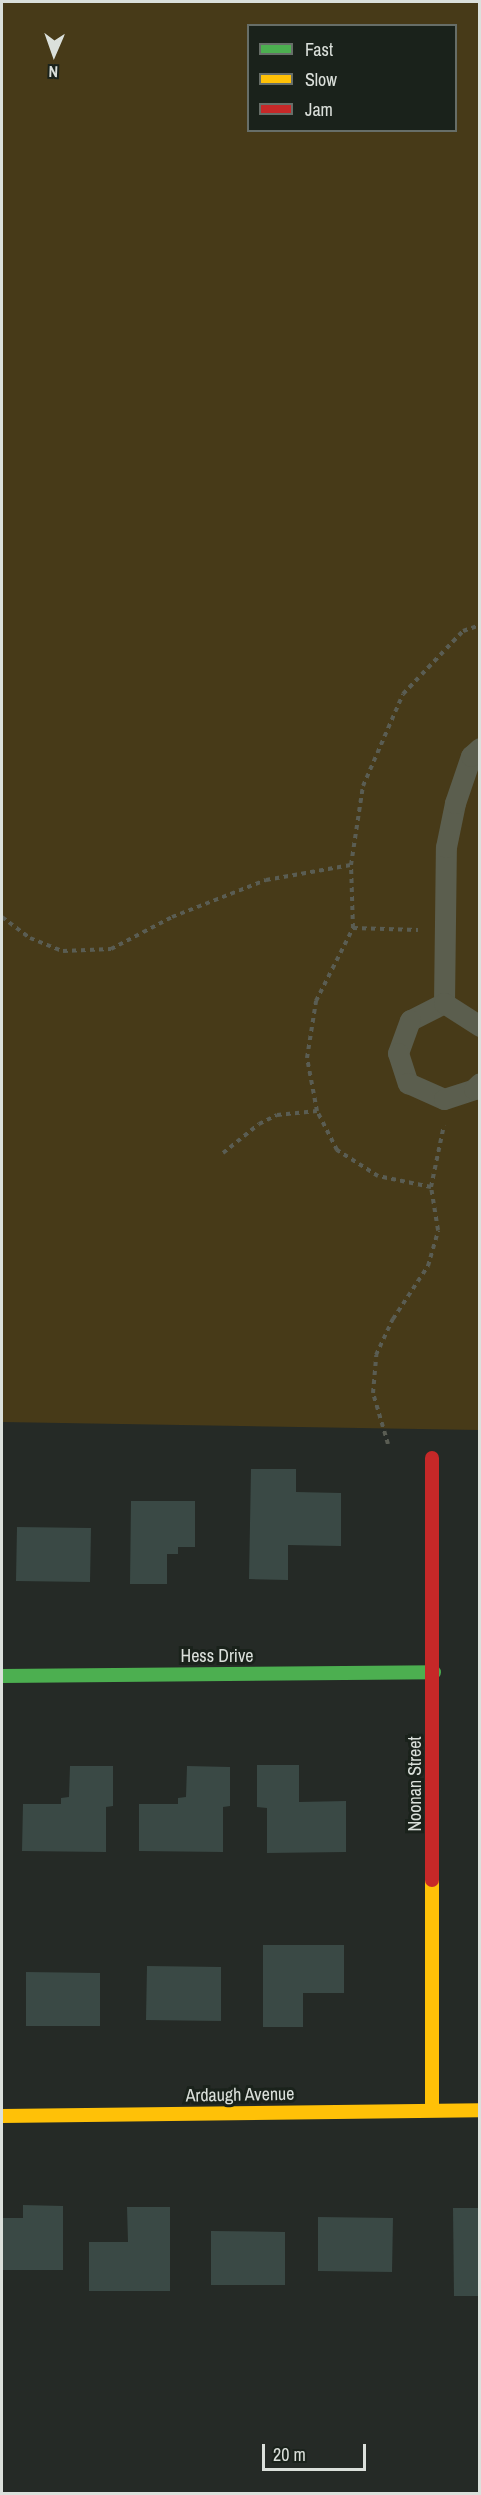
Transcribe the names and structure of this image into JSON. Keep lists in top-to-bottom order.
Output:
{
  "streets": {
    "street": ["Hess Drive", "Noonan Street", "Ardaugh Avenue"]
  },
  "crossings": [
    ["Hess Drive", "Noonan Street"],
    ["Noonan Street", "Ardaugh Avenue"]
  ],
  "legend": ["Fast", "Slow", "Jam"],
  "scale_bar": "20 m",
  "north": "bottom"
}
